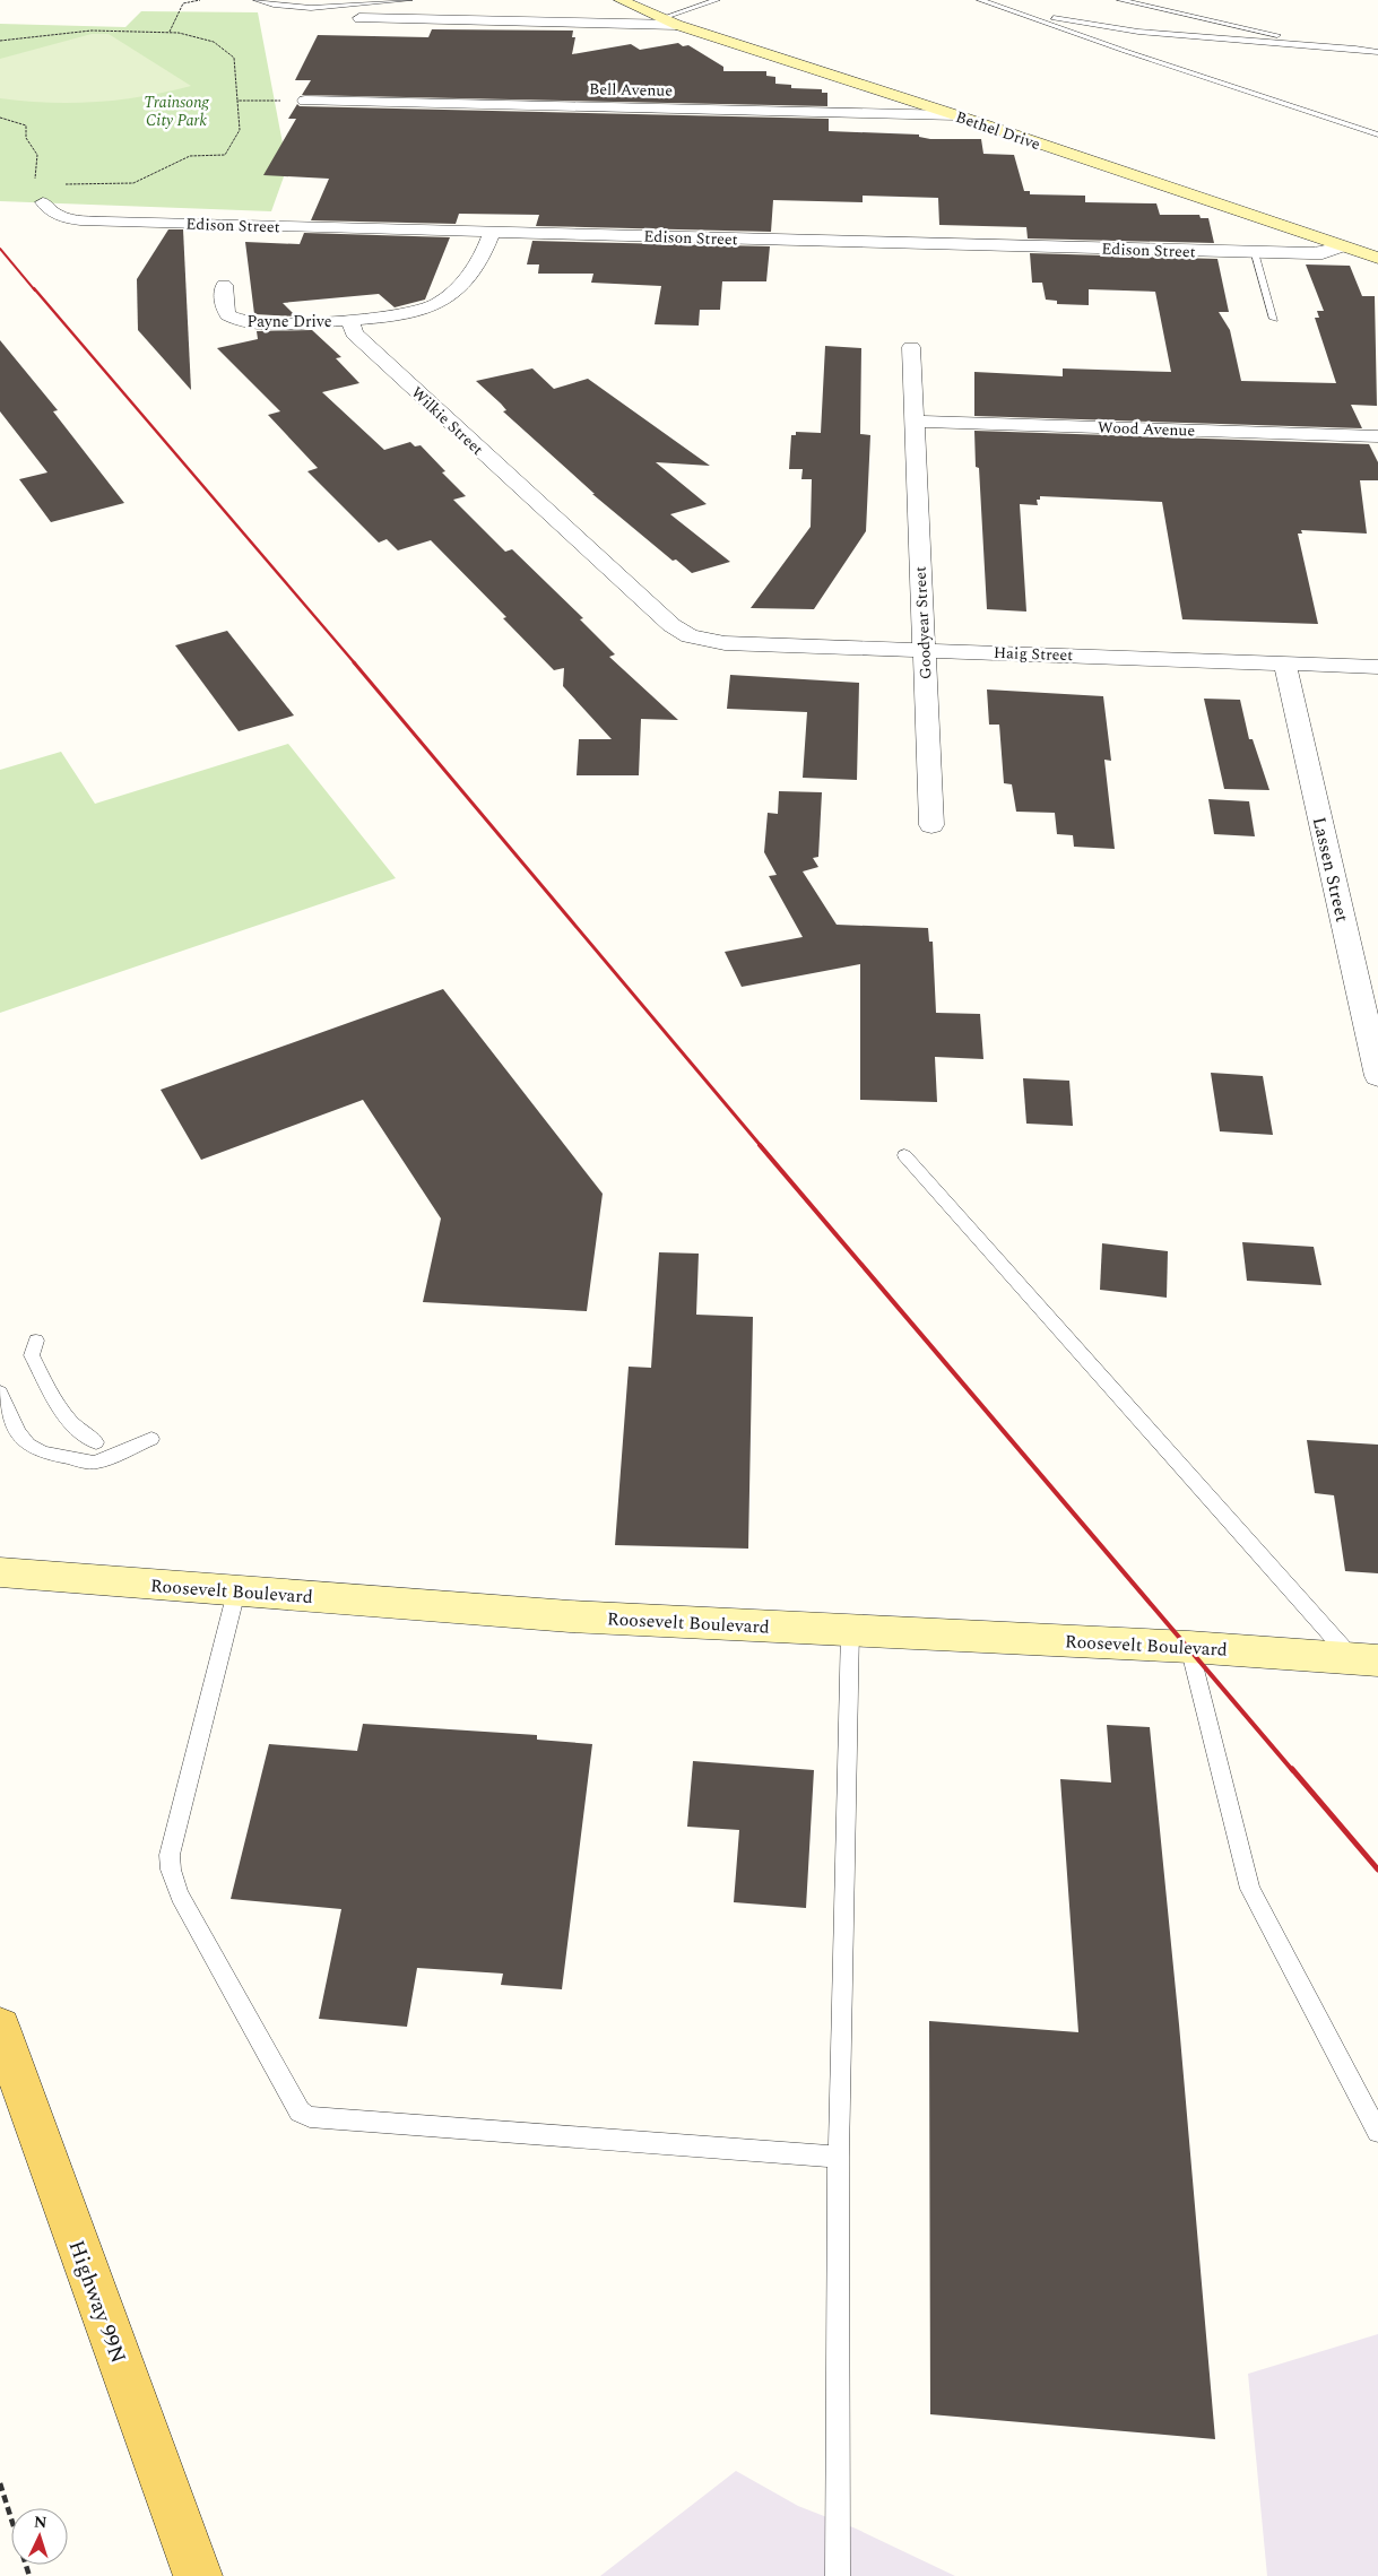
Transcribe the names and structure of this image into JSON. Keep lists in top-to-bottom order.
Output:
{
  "streets": {
    "main road": ["Highway 99N"],
    "street": [
      "Bell Avenue",
      "Bethel Drive",
      "Edison Street",
      "Payne Drive",
      "Wilkie Street",
      "Wood Avenue",
      "Goodyear Street",
      "Haig Street",
      "Lassen Street",
      "Roosevelt Boulevard"
    ]
  },
  "crossings": [
    ["Bell Avenue", "Bethel Drive"],
    ["Bethel Drive", "Edison Street"],
    ["Payne Drive", "Wilkie Street"],
    ["Wilkie Street", "Haig Street"],
    ["Wood Avenue", "Goodyear Street"],
    ["Goodyear Street", "Haig Street"],
    ["Haig Street", "Lassen Street"]
  ],
  "parks": ["Trainsong City Park"],
  "north": "top"
}
